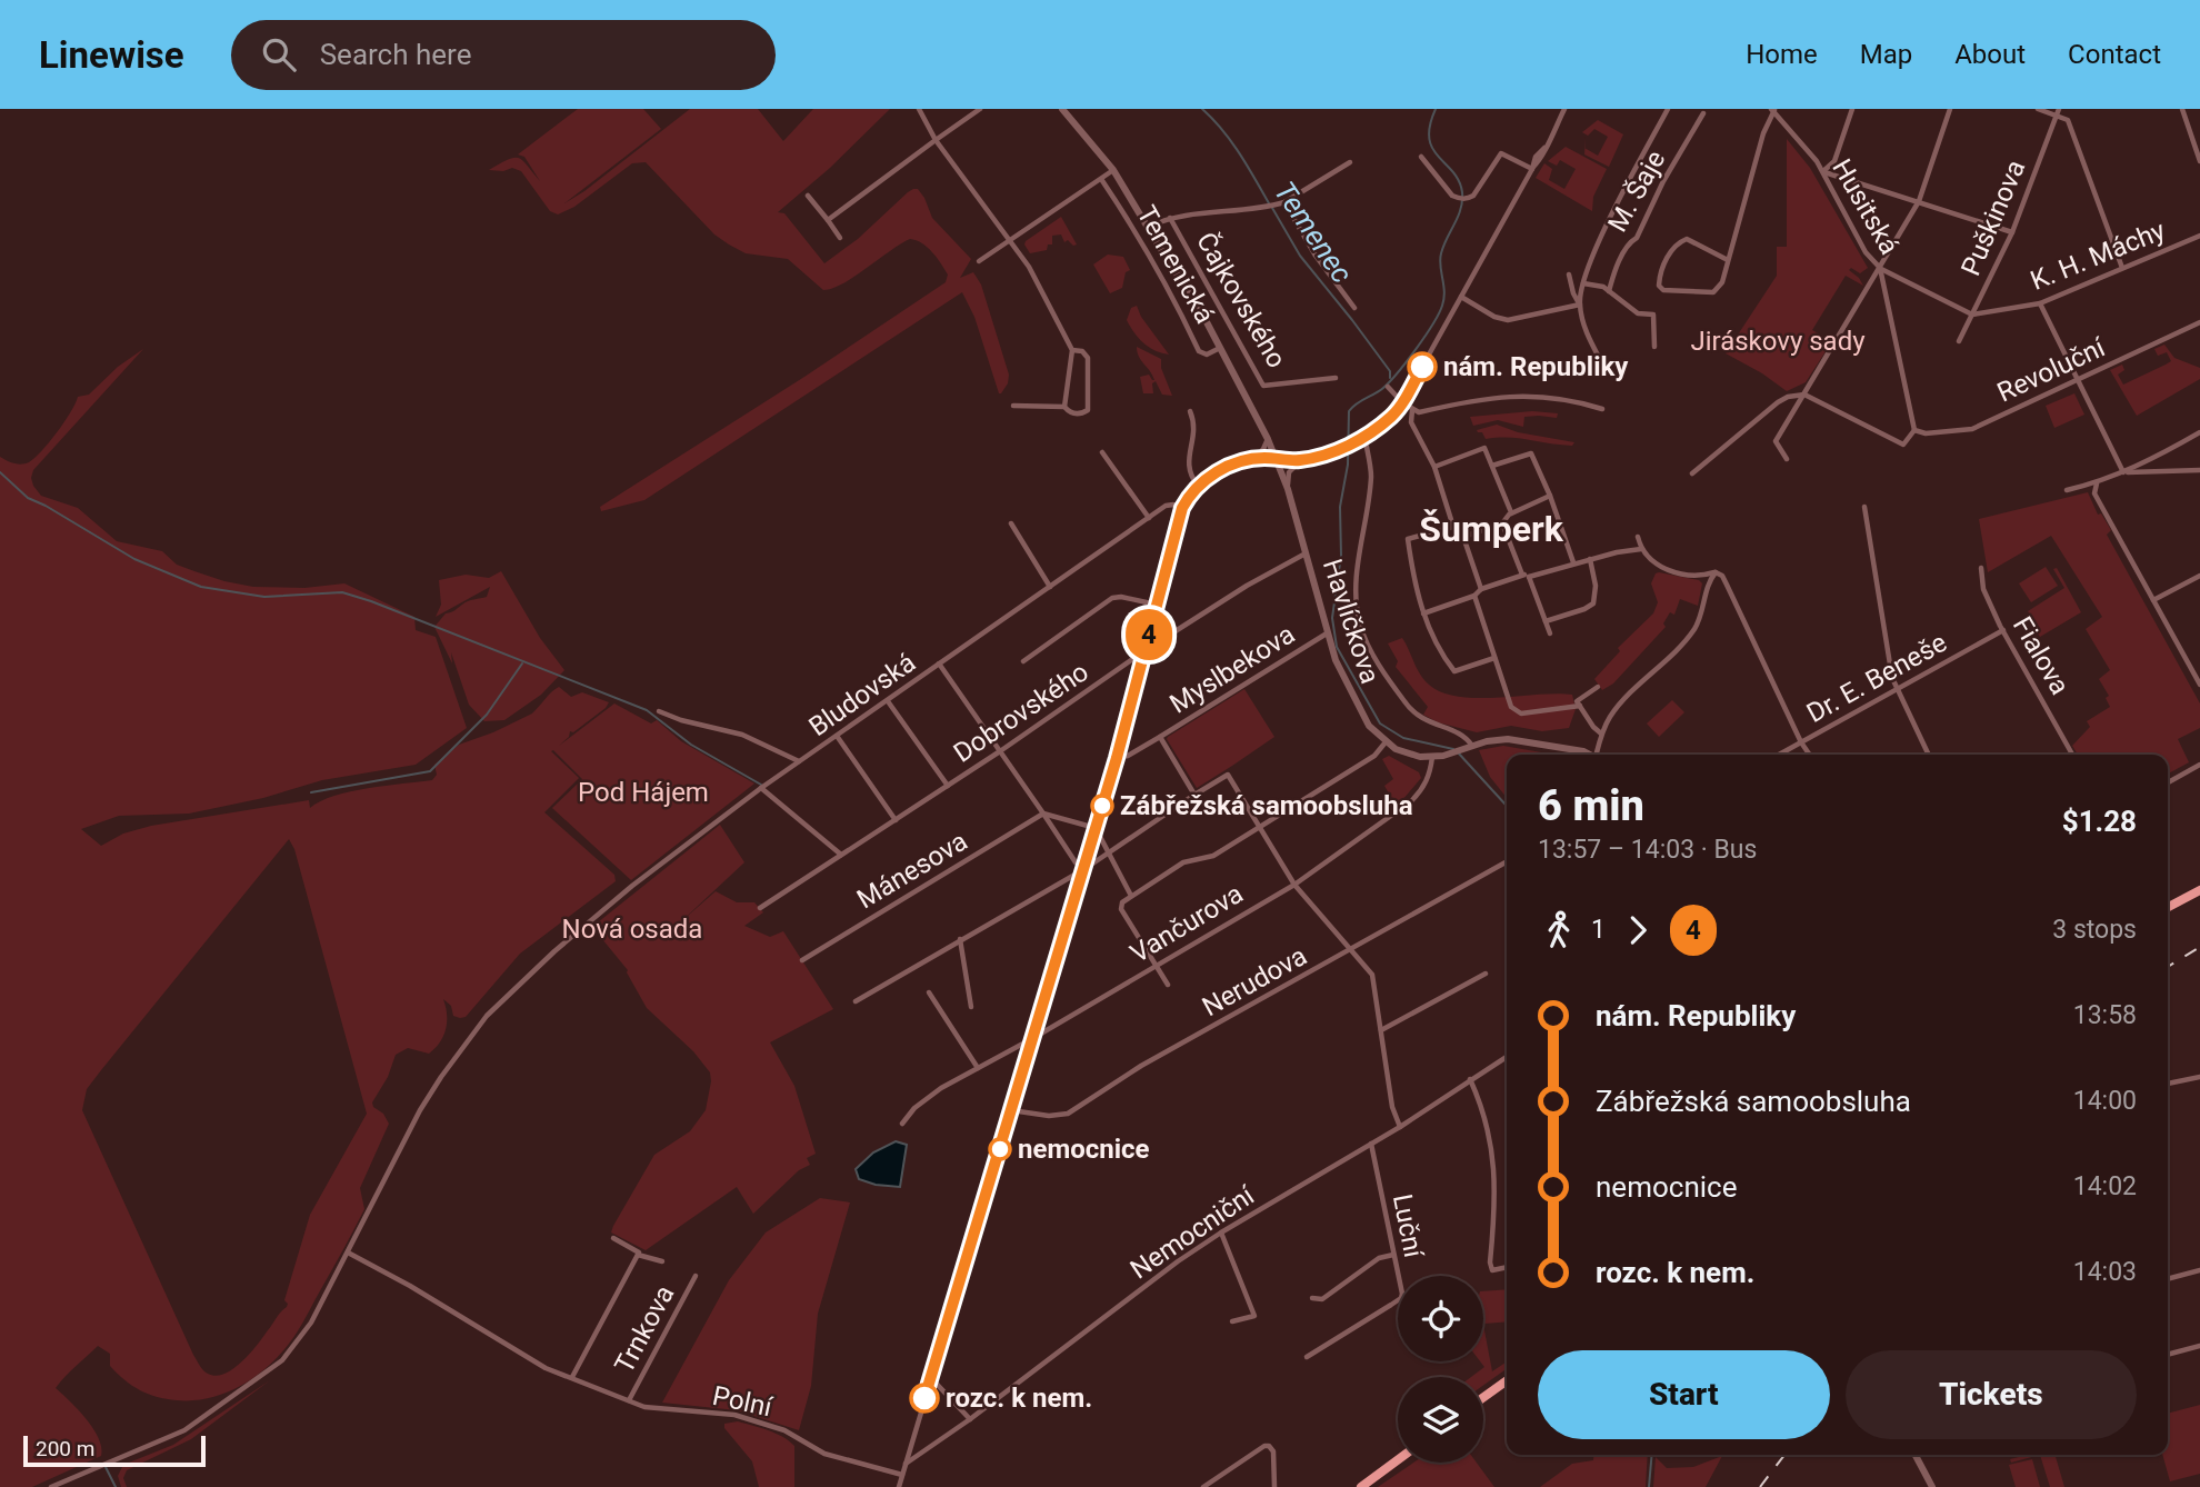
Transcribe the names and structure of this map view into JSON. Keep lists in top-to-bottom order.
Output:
{
  "streets": {
    "street": [
      "M. Šaje",
      "Husitská",
      "Puškinova",
      "K. H. Máchy",
      "Temenická",
      "Čajkovského",
      "Revoluční",
      "Havlíčkova",
      "Fialova",
      "Myslbekova",
      "Dr. E. Beneše",
      "Bludovská",
      "Dobrovského",
      "Mánesova",
      "Vančurova",
      "Nerudova",
      "Luční",
      "Nemocniční",
      "Trnkova",
      "Polní"
    ]
  },
  "crossings": [
    ["Husitská", "Revoluční"],
    ["Puškinova", "K. H. Máchy"],
    ["Temenická", "Havlíčkova"],
    ["Havlíčkova", "Myslbekova"],
    ["Havlíčkova", "Dobrovského"],
    ["Fialova", "Dr. E. Beneše"],
    ["Bludovská", "Polní"],
    ["Luční", "Nemocniční"],
    ["Trnkova", "Polní"]
  ],
  "districts": ["Šumperk"],
  "water": ["Temenec"],
  "parks": ["Jiráskovy sady", "Pod Hájem", "Nová osada"],
  "places": [
    "nám. Republiky",
    "Zábřežská samoobsluha",
    "nemocnice",
    "rozc. k nem."
  ],
  "lines": ["bus line 4"],
  "scale_bar": "200 m",
  "page": {
    "header": "Linewise",
    "search": "Search here",
    "nav": [
      "Home",
      "Map",
      "About",
      "Contact"
    ],
    "on_map": "4",
    "heading": ["6 min", "13:57 – 14:03 · Bus", "$1.28"],
    "legs": ["1", "4", "3 stops"],
    "list": [
      {
        "name": "nám. Republiky",
        "value": "13:58"
      },
      {
        "name": "Zábřežská samoobsluha",
        "value": "14:00"
      },
      {
        "name": "nemocnice",
        "value": "14:02"
      },
      {
        "name": "rozc. k nem.",
        "value": "14:03"
      }
    ],
    "buttons": ["Start", "Tickets"],
    "scale": "200 m"
  }
}
